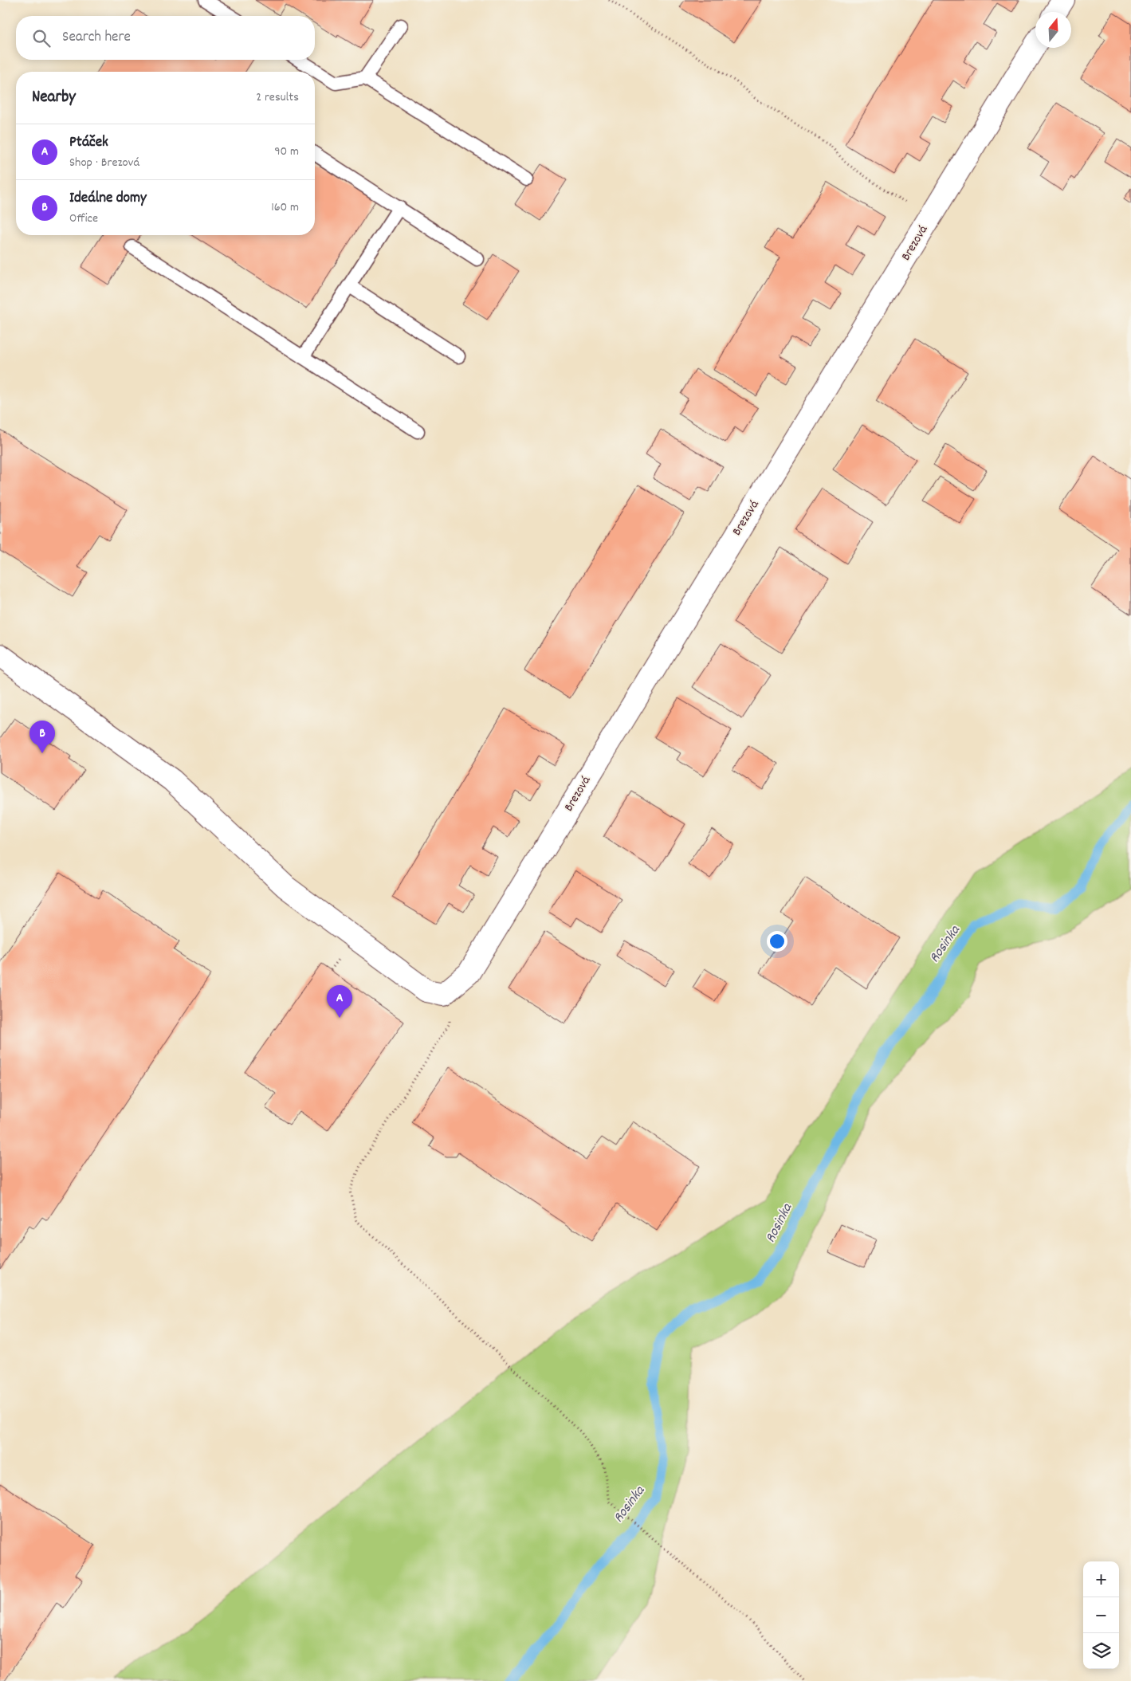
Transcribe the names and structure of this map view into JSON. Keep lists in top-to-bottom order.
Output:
{
  "streets": {
    "street": ["Brezová"]
  },
  "water": ["Rosinka"],
  "north": "top",
  "page": {
    "search": "Search here",
    "heading": ["Nearby", "2 results"],
    "list": [
      {
        "mark": "A",
        "name": "Ptáček",
        "note": "Shop · Brezová",
        "value": "90 m"
      },
      {
        "mark": "B",
        "name": "Ideálne domy",
        "note": "Office",
        "value": "160 m"
      }
    ],
    "pins": ["B", "A"],
    "map_buttons": ["+", "−"]
  }
}
